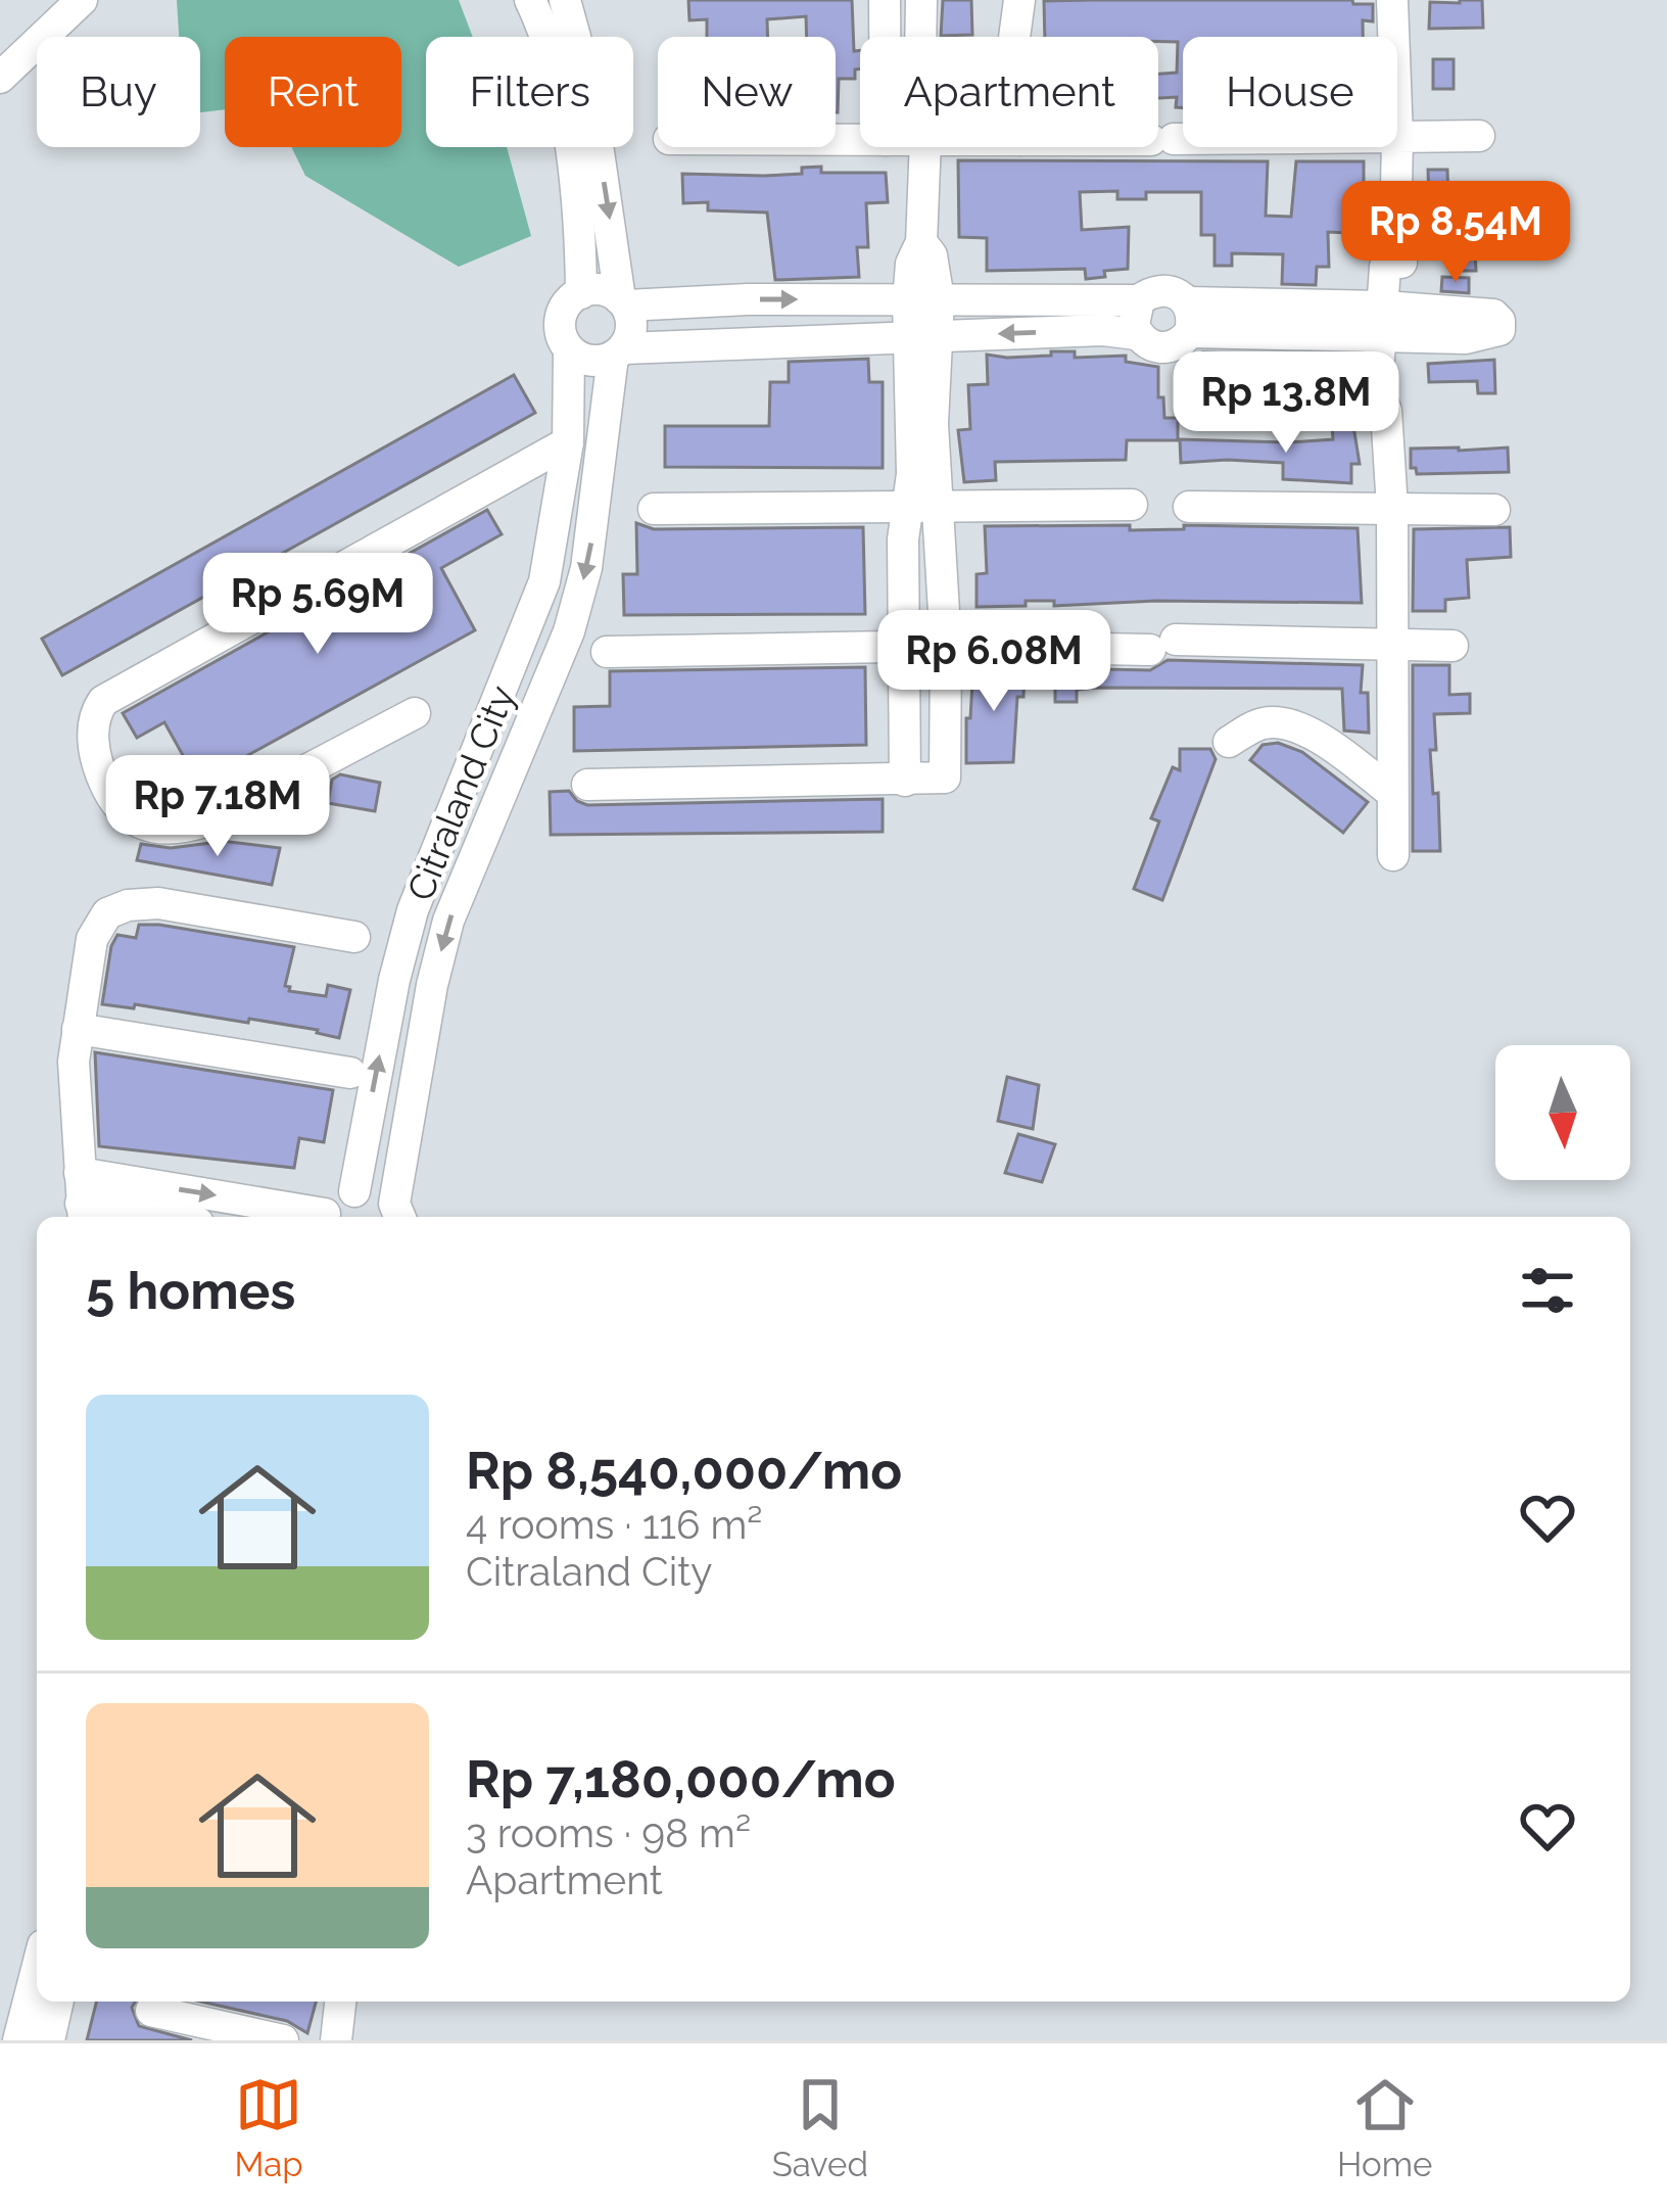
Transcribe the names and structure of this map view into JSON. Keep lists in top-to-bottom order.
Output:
{
  "streets": {
    "street": ["Citraland City"]
  },
  "north": "bottom",
  "page": {
    "chip": [
      "Buy",
      "Rent",
      "Filters",
      "New",
      "Apartment",
      "House"
    ],
    "price": [
      "Rp 8.54M",
      "Rp 13.8M",
      "Rp 5.69M",
      "Rp 6.08M",
      "Rp 7.18M"
    ],
    "heading": "5 homes",
    "list": [
      {
        "name": "Rp 8,540,000/mo",
        "note": "4 rooms · 116 m² · Citraland City"
      },
      {
        "name": "Rp 7,180,000/mo",
        "note": "3 rooms · 98 m² · Apartment"
      }
    ],
    "tabs": ["Map", "Saved", "Home"]
  }
}
